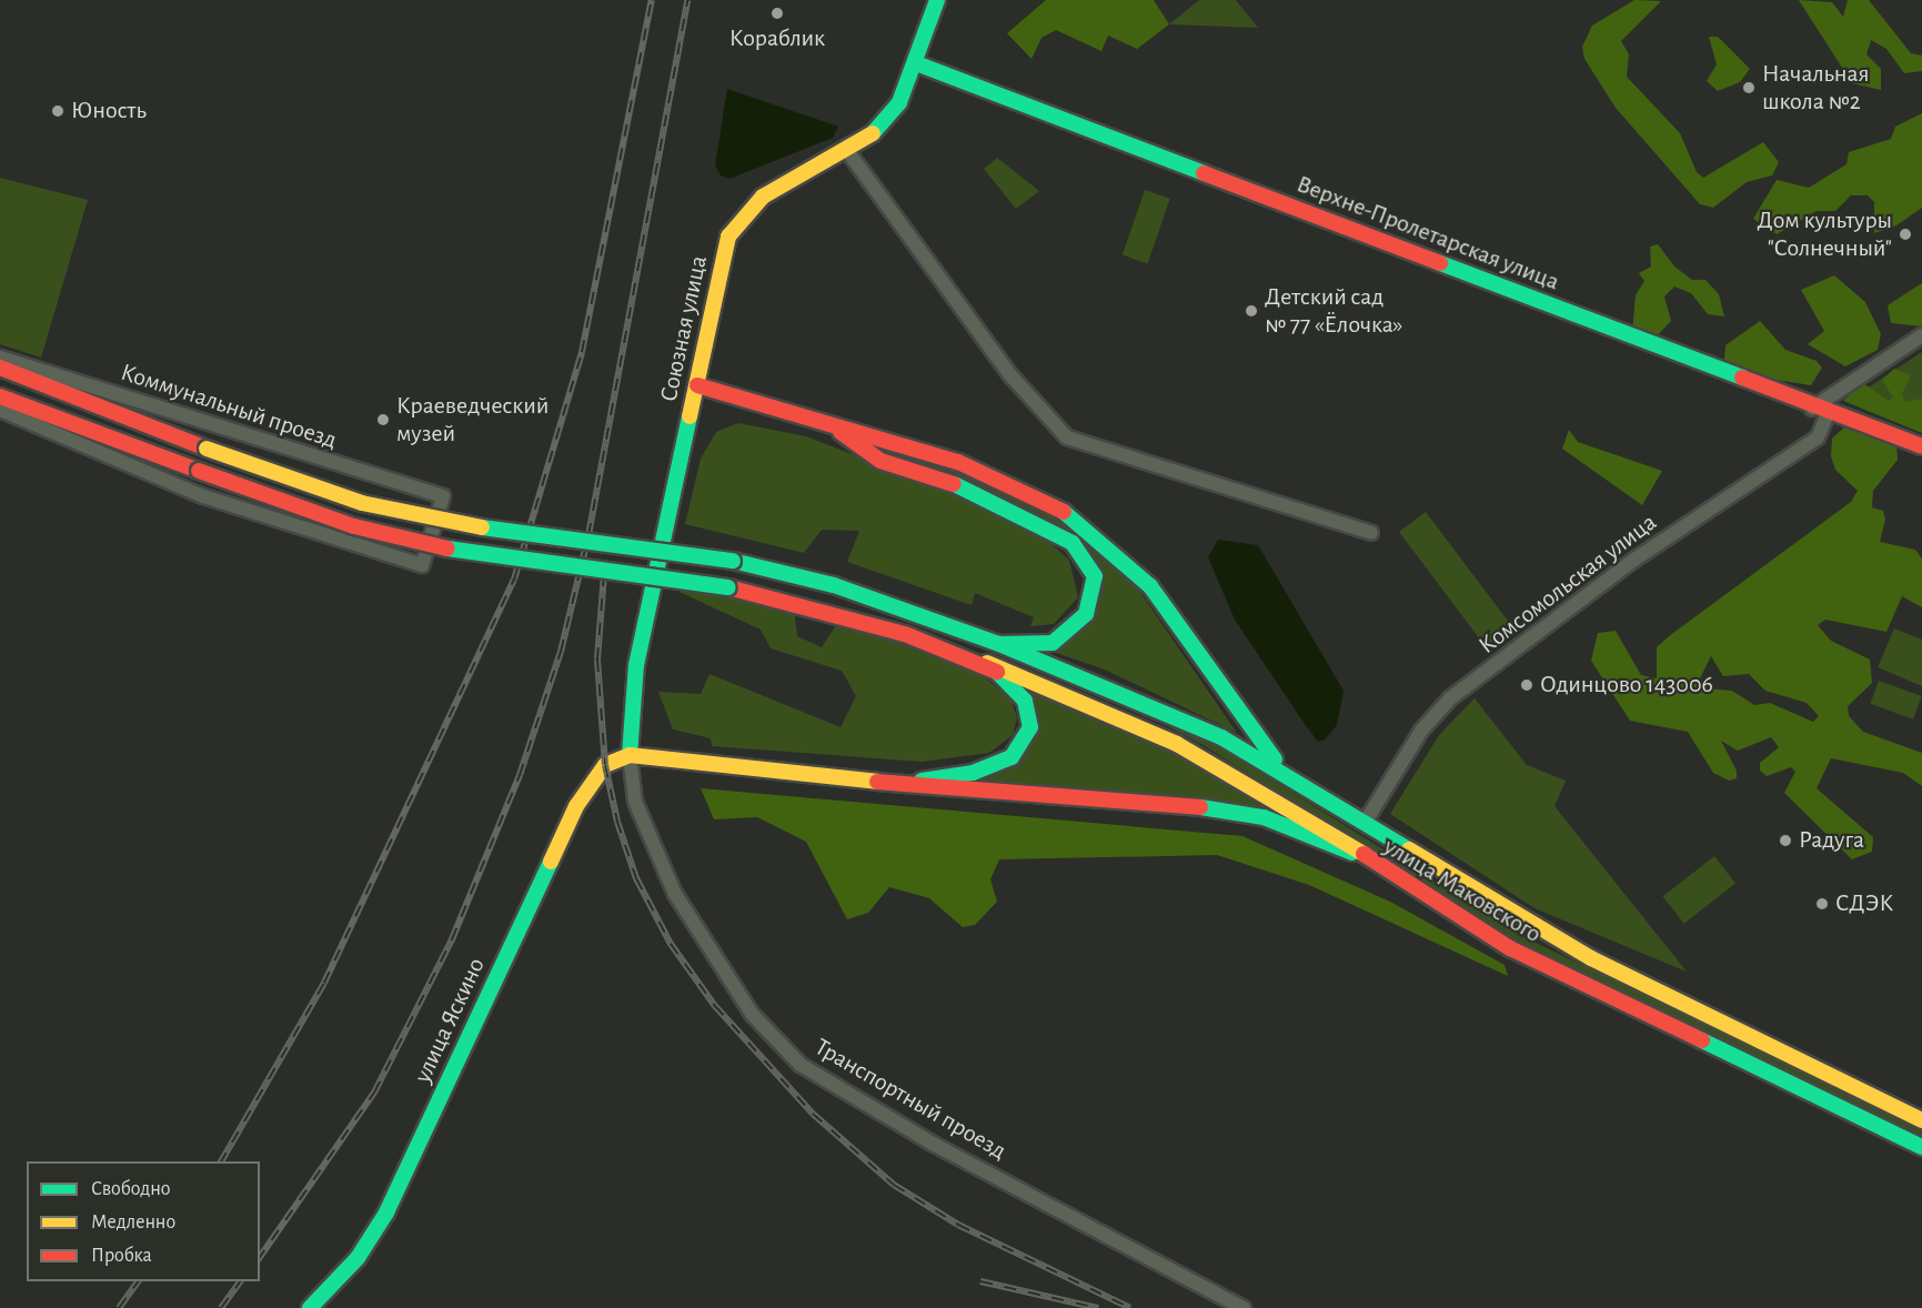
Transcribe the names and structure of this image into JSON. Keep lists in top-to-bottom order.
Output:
{
  "streets": {
    "street": [
      "Верхне-Пролетарская улица",
      "Союзная улица",
      "Коммунальный проезд",
      "Комсомольская улица",
      "улица Маковского",
      "улица Яскино",
      "Транспортный проезд"
    ]
  },
  "crossings": [
    ["Верхне-Пролетарская улица", "Союзная улица"],
    ["Верхне-Пролетарская улица", "Комсомольская улица"],
    ["Союзная улица", "улица Яскино"],
    ["Союзная улица", "Транспортный проезд"],
    ["Комсомольская улица", "улица Маковского"],
    ["улица Яскино", "Транспортный проезд"]
  ],
  "places": [
    "Кораблик",
    "Начальная школа №2",
    "Юность",
    "Дом культуры \"Солнечный\"",
    "Детский сад № 77 «Ёлочка»",
    "Краеведческий музей",
    "Одинцово 143006",
    "Радуга",
    "СДЭК"
  ],
  "legend": ["Свободно", "Медленно", "Пробка"]
}
